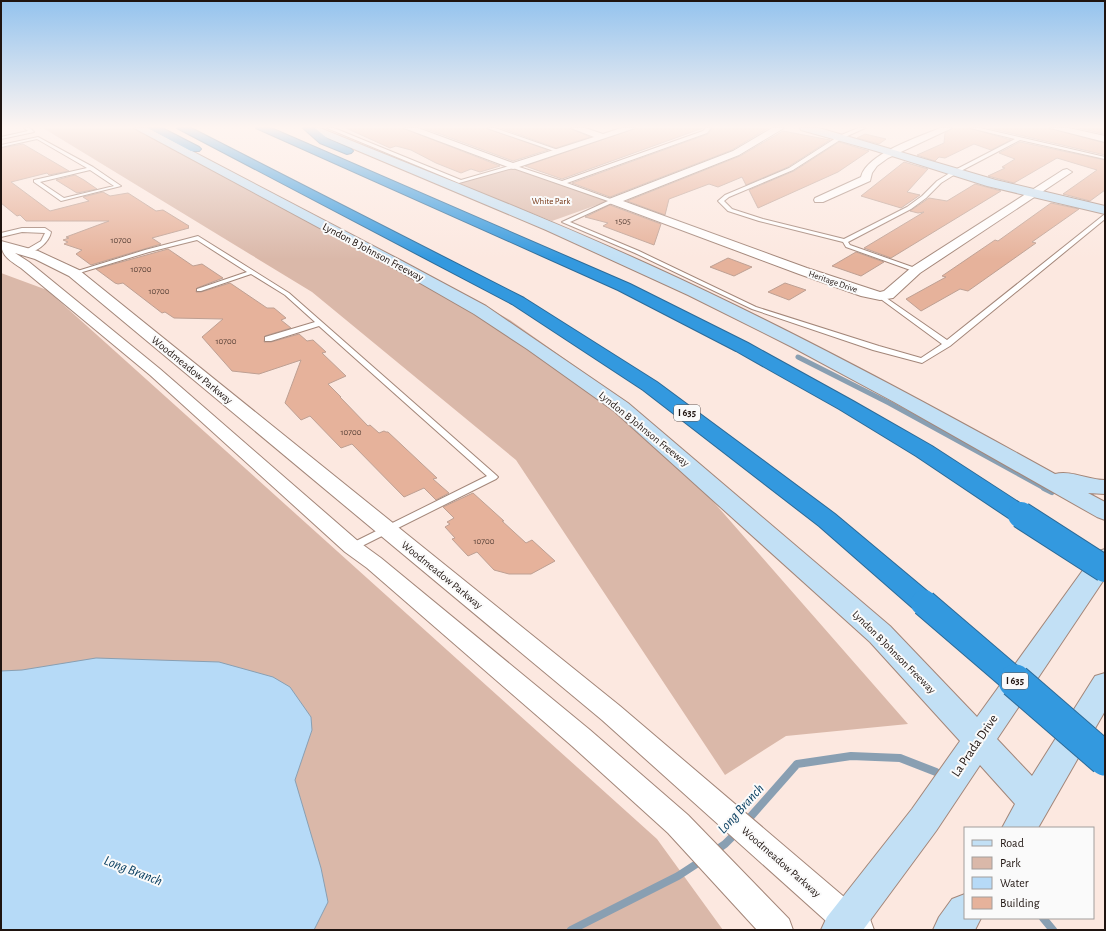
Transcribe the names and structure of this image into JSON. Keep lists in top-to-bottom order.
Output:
{
  "streets": {
    "highway": ["Lyndon B Johnson Freeway", "I 635"],
    "main road": ["La Prada Drive"],
    "street": ["Heritage Drive", "Woodmeadow Parkway"]
  },
  "crossings": [
    ["Lyndon B Johnson Freeway", "La Prada Drive"],
    ["Woodmeadow Parkway", "La Prada Drive"]
  ],
  "water": ["Long Branch"],
  "parks": ["White Park"],
  "house_numbers": [
    "1505",
    "10700",
    "10700",
    "10700",
    "10700",
    "10700",
    "10700"
  ],
  "legend": [
    "Road",
    "Park",
    "Water",
    "Building"
  ]
}
